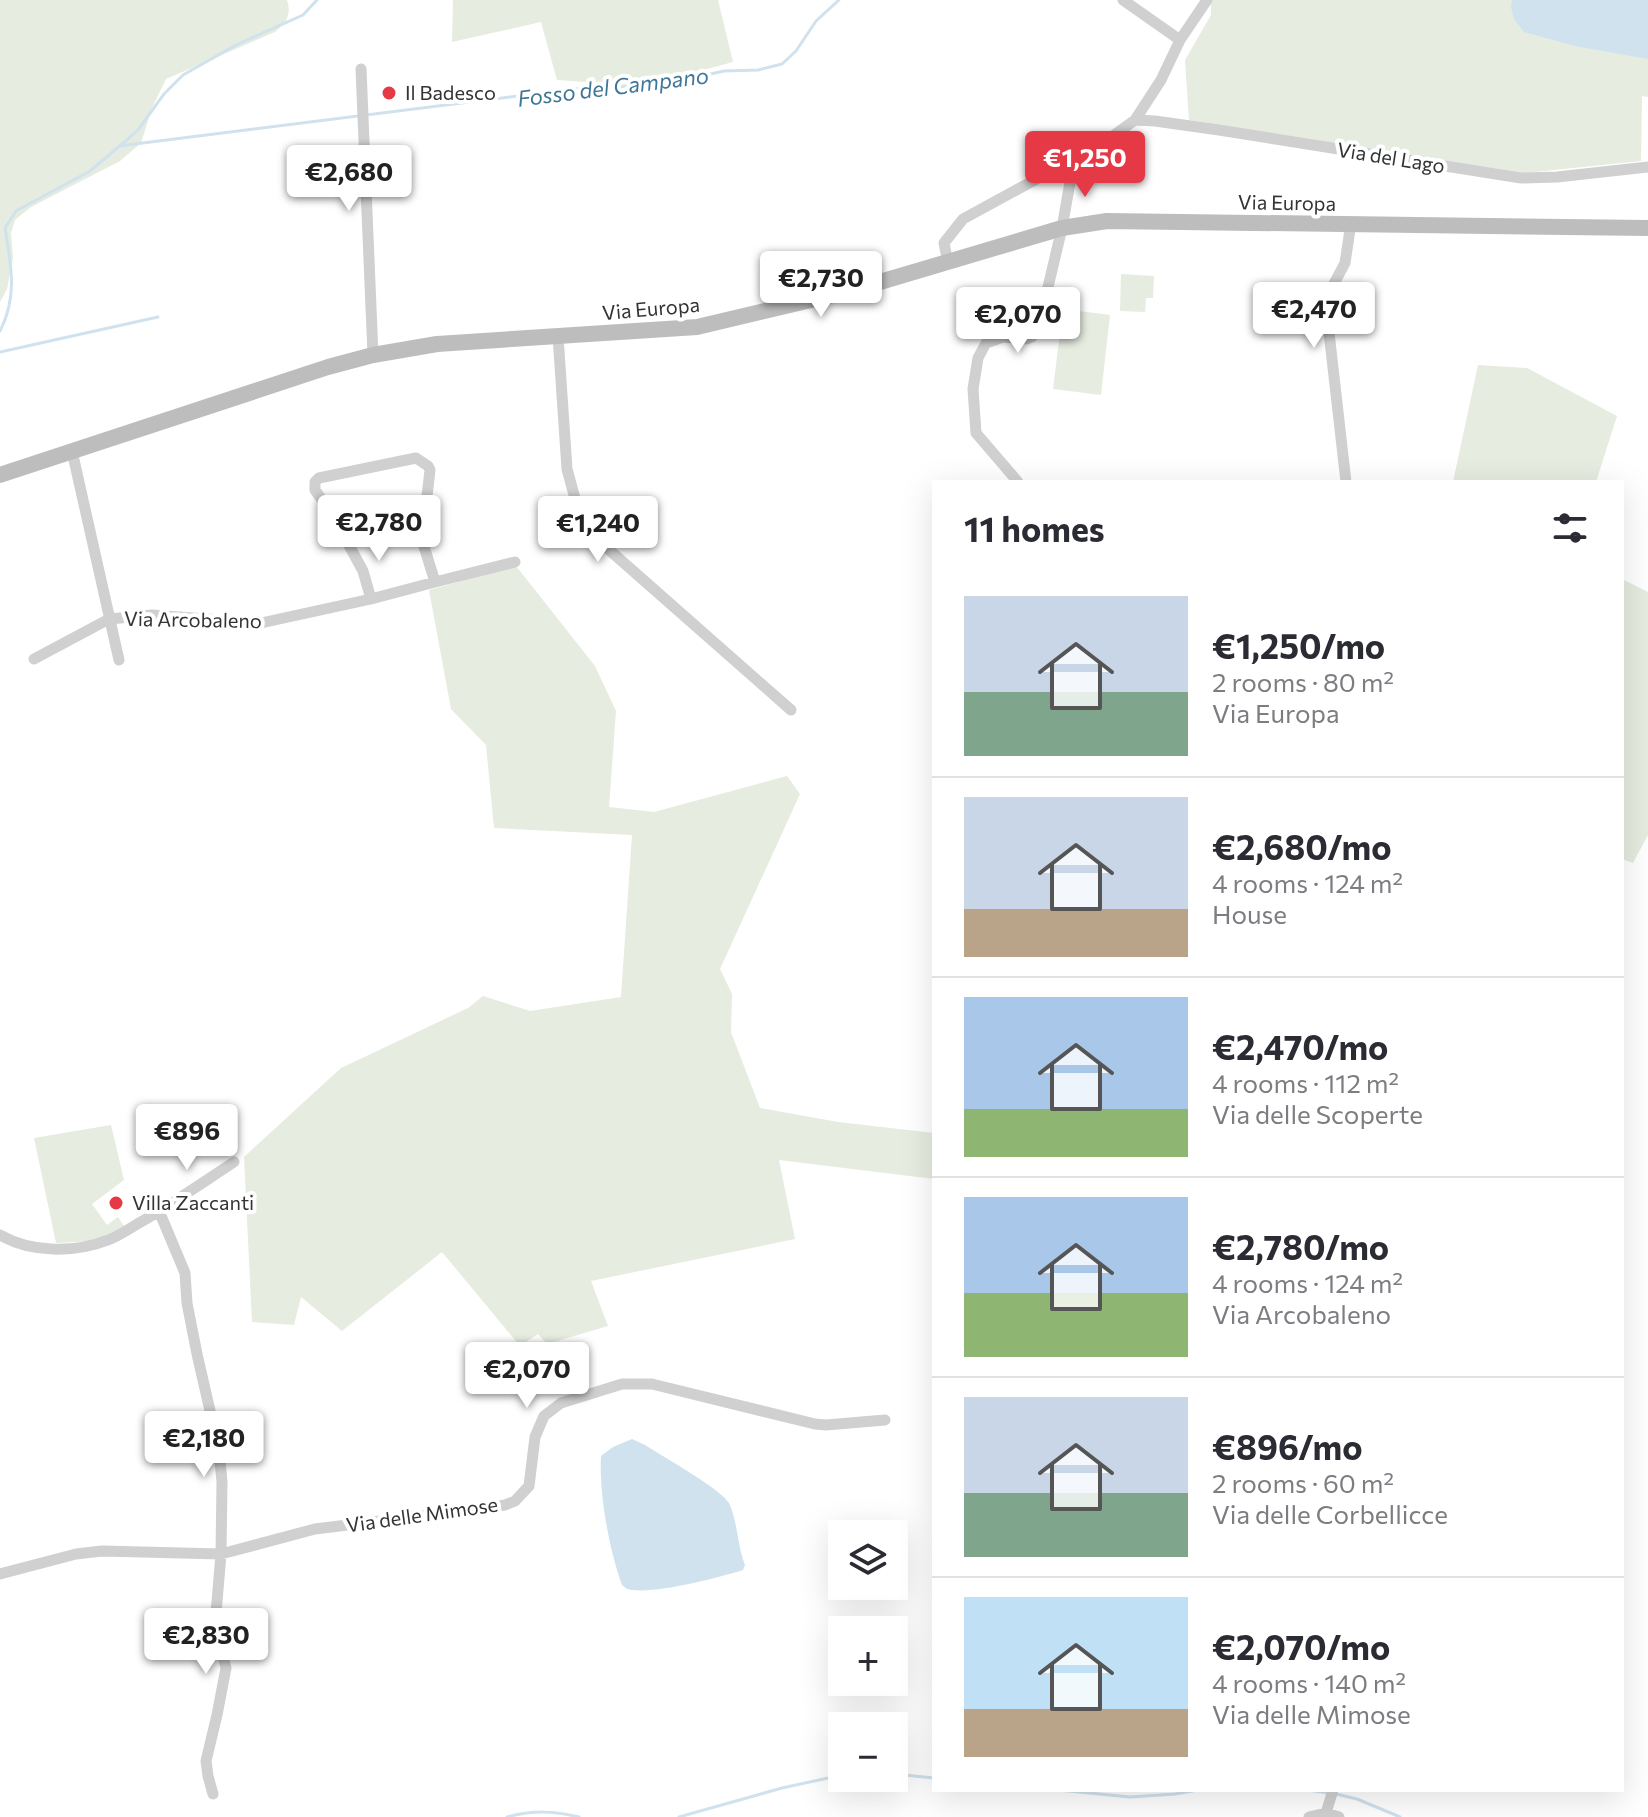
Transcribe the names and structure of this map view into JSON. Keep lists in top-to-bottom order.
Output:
{
  "streets": {
    "main road": ["Via Europa"],
    "street": ["Via del Lago", "Via Arcobaleno", "Via delle Mimose"]
  },
  "crossings": [
    ["Via Europa", "Via Arcobaleno"]
  ],
  "water": ["Fosso del Campano"],
  "places": ["Il Badesco", "Villa Zaccanti"],
  "page": {
    "price": [
      "€1,250",
      "€2,680",
      "€2,730",
      "€2,470",
      "€2,070",
      "€2,780",
      "€1,240",
      "€896",
      "€2,070",
      "€2,180",
      "€2,830"
    ],
    "heading": "11 homes",
    "list": [
      {
        "name": "€1,250/mo",
        "note": "2 rooms · 80 m² · Via Europa"
      },
      {
        "name": "€2,680/mo",
        "note": "4 rooms · 124 m² · House"
      },
      {
        "name": "€2,470/mo",
        "note": "4 rooms · 112 m² · Via delle Scoperte"
      },
      {
        "name": "€2,780/mo",
        "note": "4 rooms · 124 m² · Via Arcobaleno"
      },
      {
        "name": "€896/mo",
        "note": "2 rooms · 60 m² · Via delle Corbellicce"
      },
      {
        "name": "€2,070/mo",
        "note": "4 rooms · 140 m² · Via delle Mimose"
      }
    ],
    "map_buttons": ["+", "−"]
  }
}
